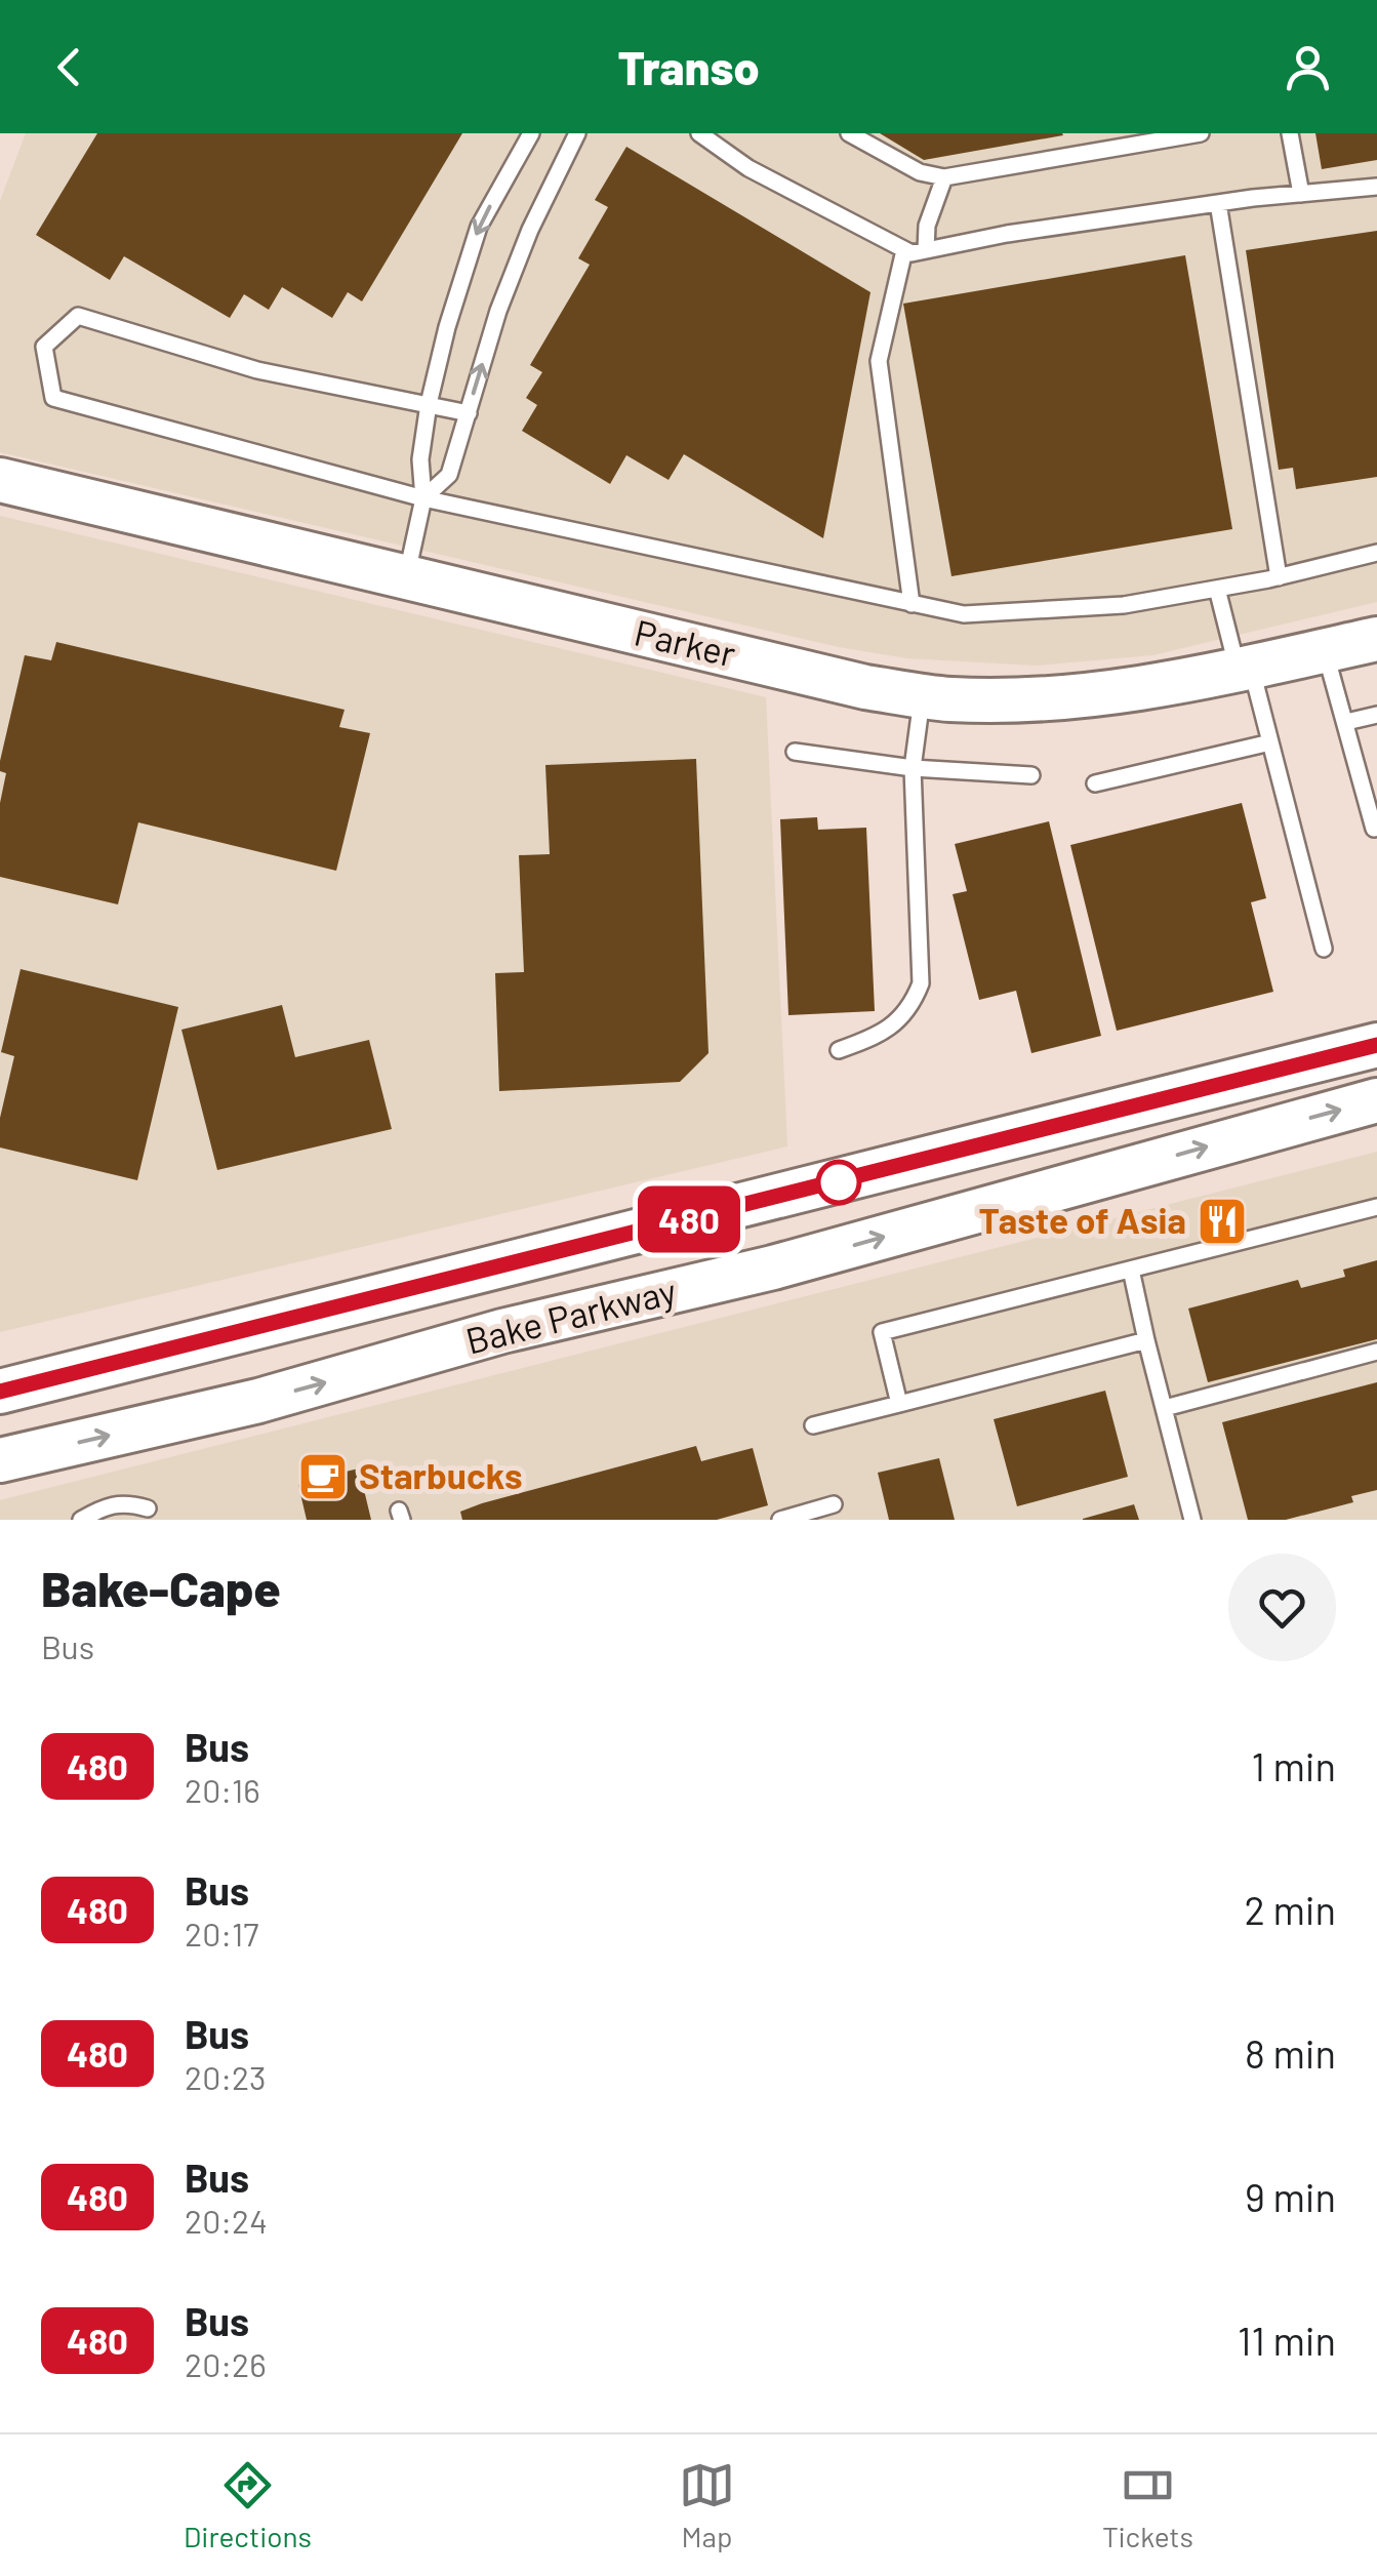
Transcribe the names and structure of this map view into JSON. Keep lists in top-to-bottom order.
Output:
{
  "streets": {
    "main road": ["Parker", "Bake Parkway"]
  },
  "places": {
    "restaurant": ["Taste of Asia"],
    "cafe": ["Starbucks"]
  },
  "lines": ["bus line 480"],
  "page": {
    "header": "Transo",
    "on_map": "480",
    "heading": ["Bake-Cape", "Bus"],
    "list": [
      {
        "mark": "480",
        "name": "Bus",
        "note": "20:16",
        "value": "1 min"
      },
      {
        "mark": "480",
        "name": "Bus",
        "note": "20:17",
        "value": "2 min"
      },
      {
        "mark": "480",
        "name": "Bus",
        "note": "20:23",
        "value": "8 min"
      },
      {
        "mark": "480",
        "name": "Bus",
        "note": "20:24",
        "value": "9 min"
      },
      {
        "mark": "480",
        "name": "Bus",
        "note": "20:26",
        "value": "11 min"
      }
    ],
    "tabs": ["Directions", "Map", "Tickets"]
  }
}
